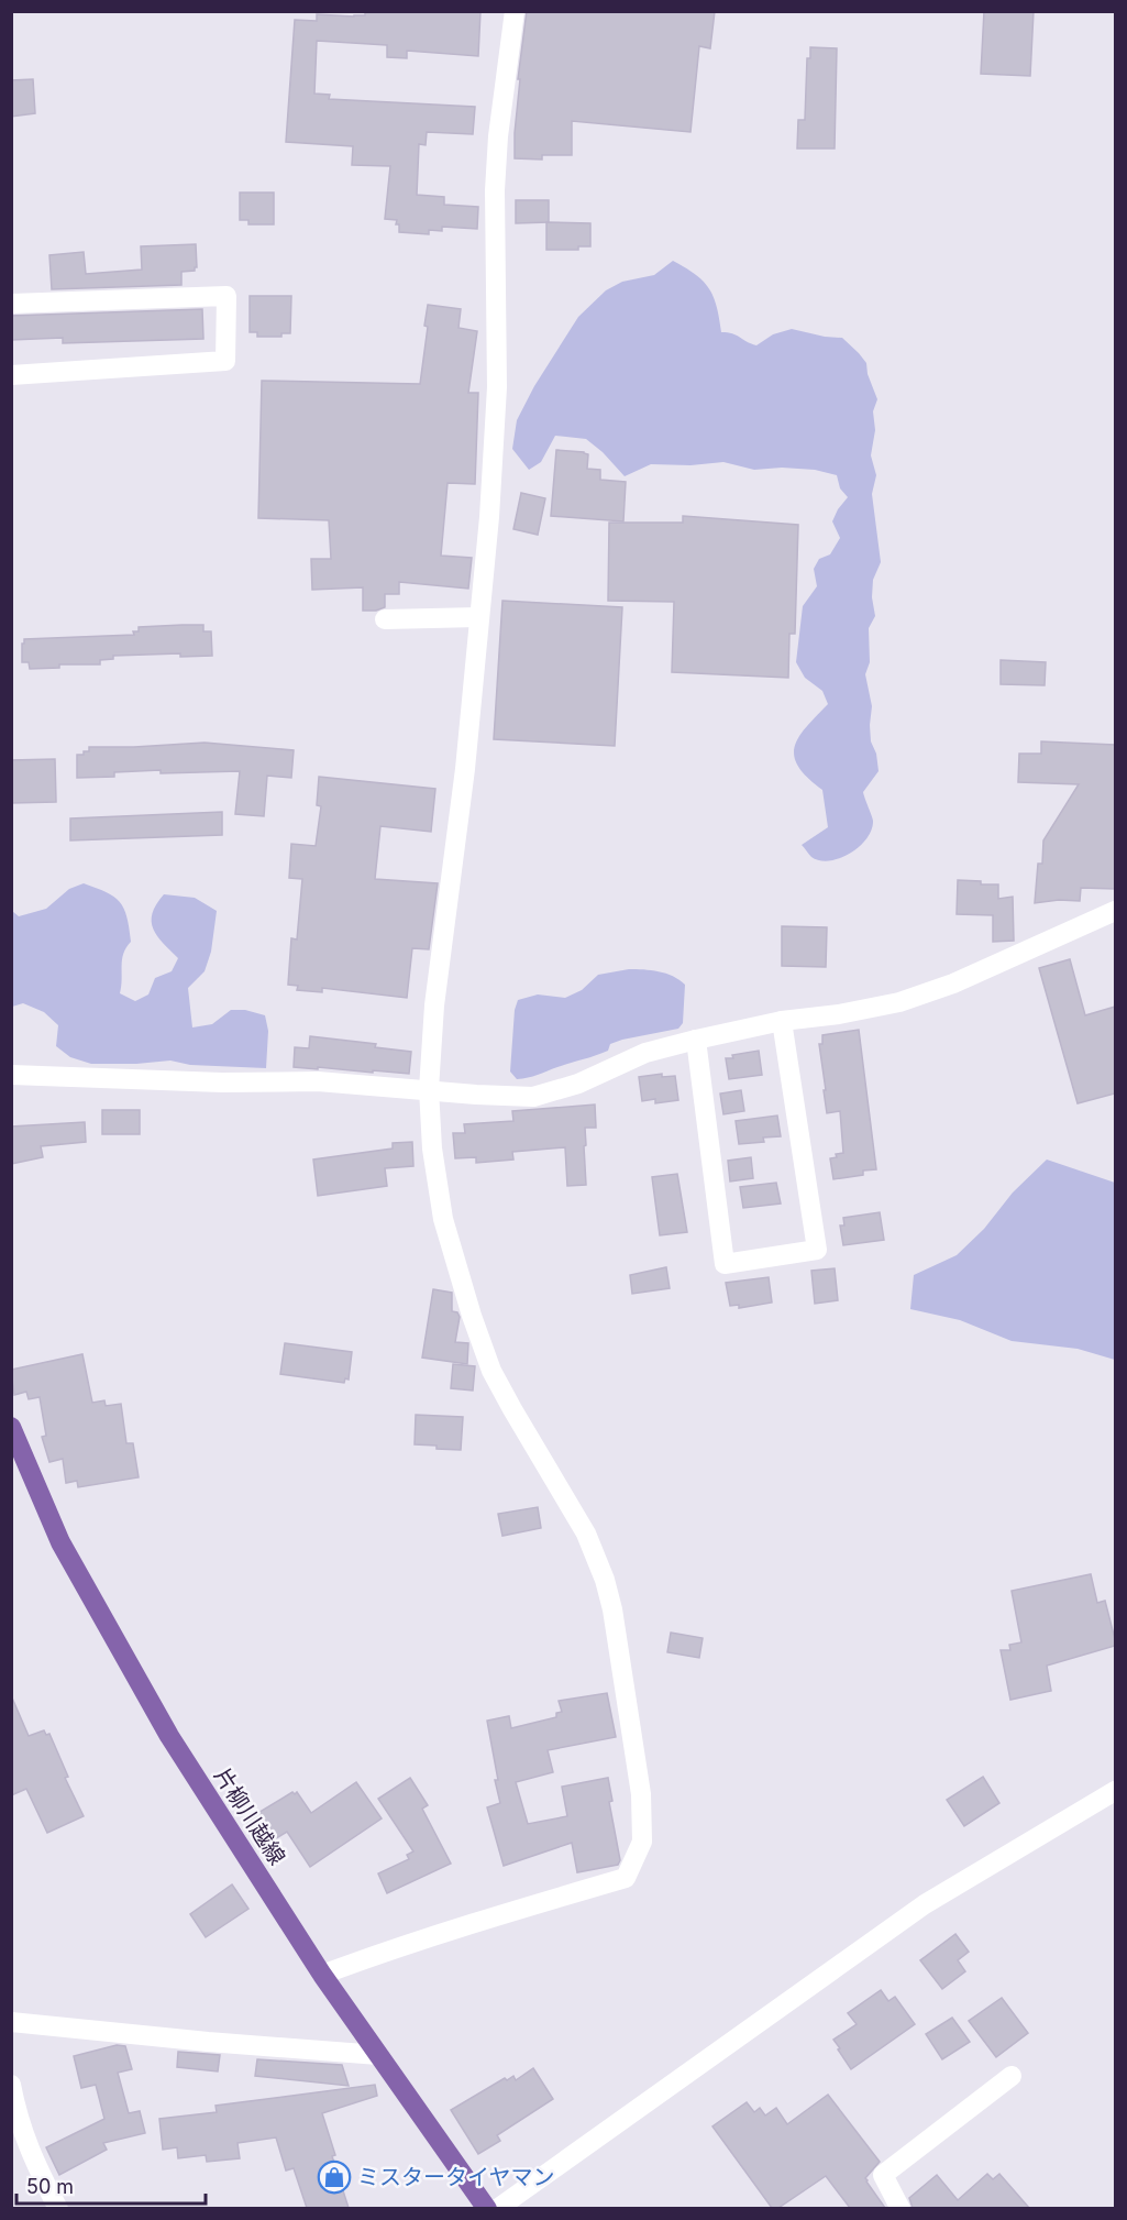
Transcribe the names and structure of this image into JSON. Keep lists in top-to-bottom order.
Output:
{
  "streets": {
    "main road": ["片柳川越線"]
  },
  "places": {
    "shop": ["ミスタータイヤマン"]
  },
  "scale_bar": "50 m"
}
